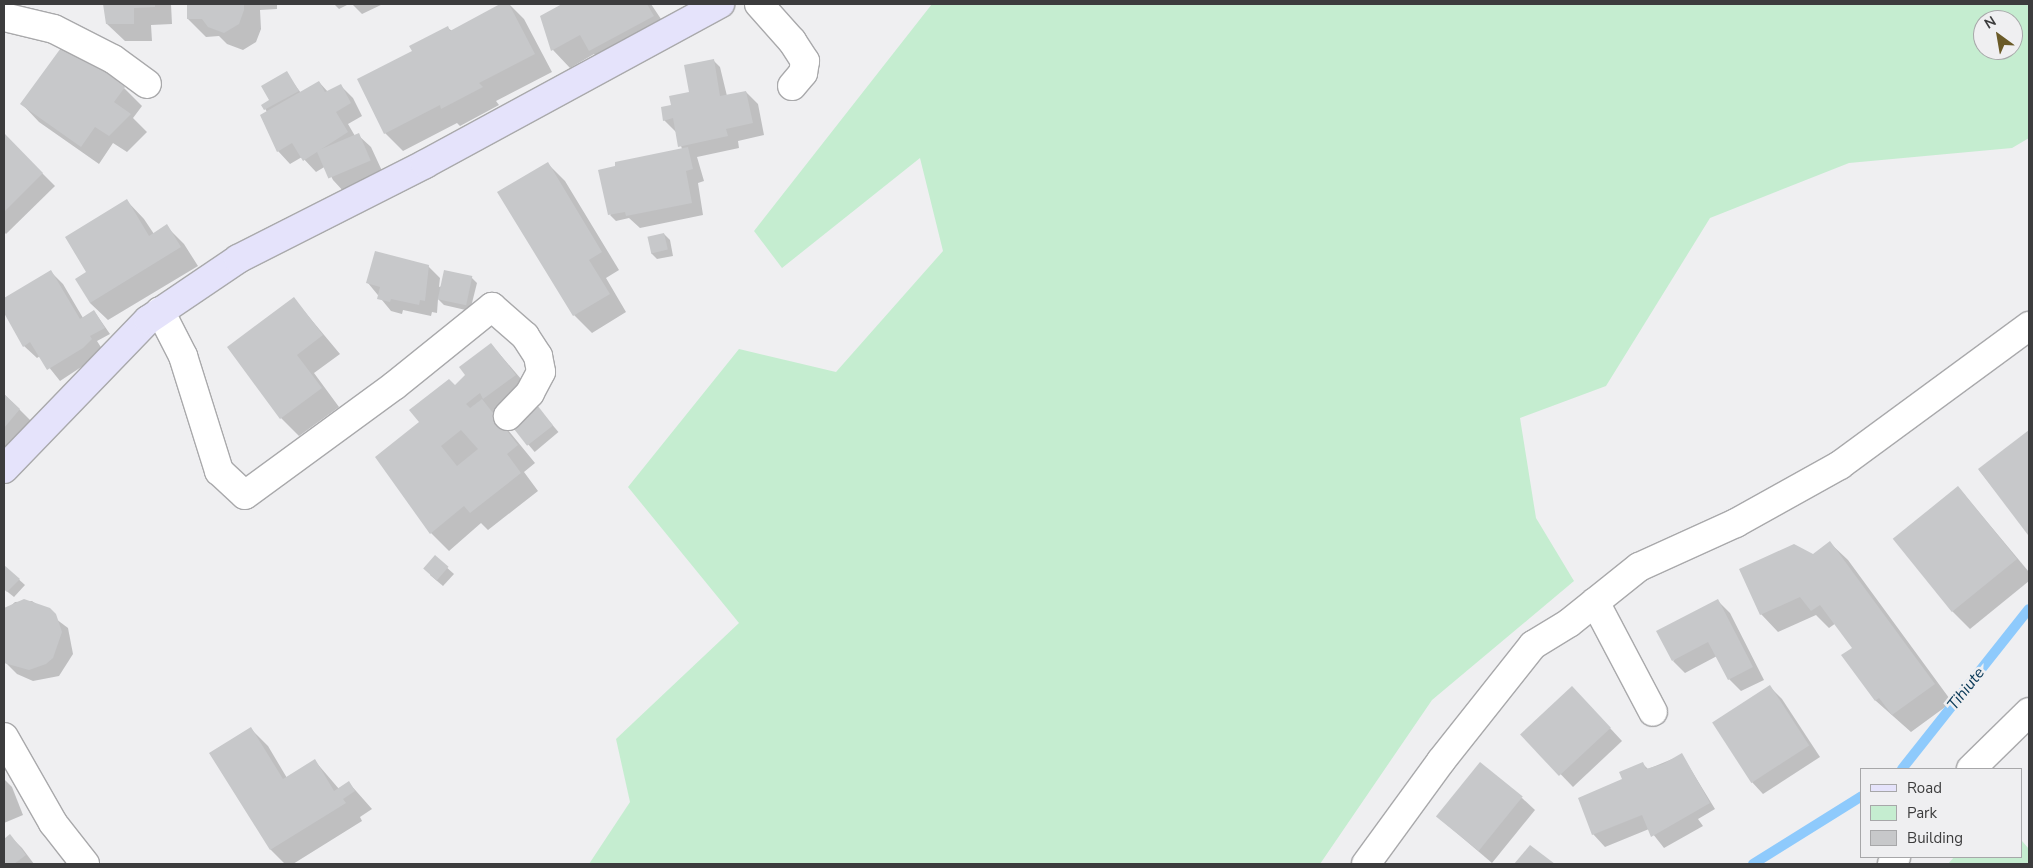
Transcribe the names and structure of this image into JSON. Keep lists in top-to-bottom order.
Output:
{
  "water": ["Tihiute"],
  "legend": ["Road", "Park", "Building"],
  "north": "top left"
}
